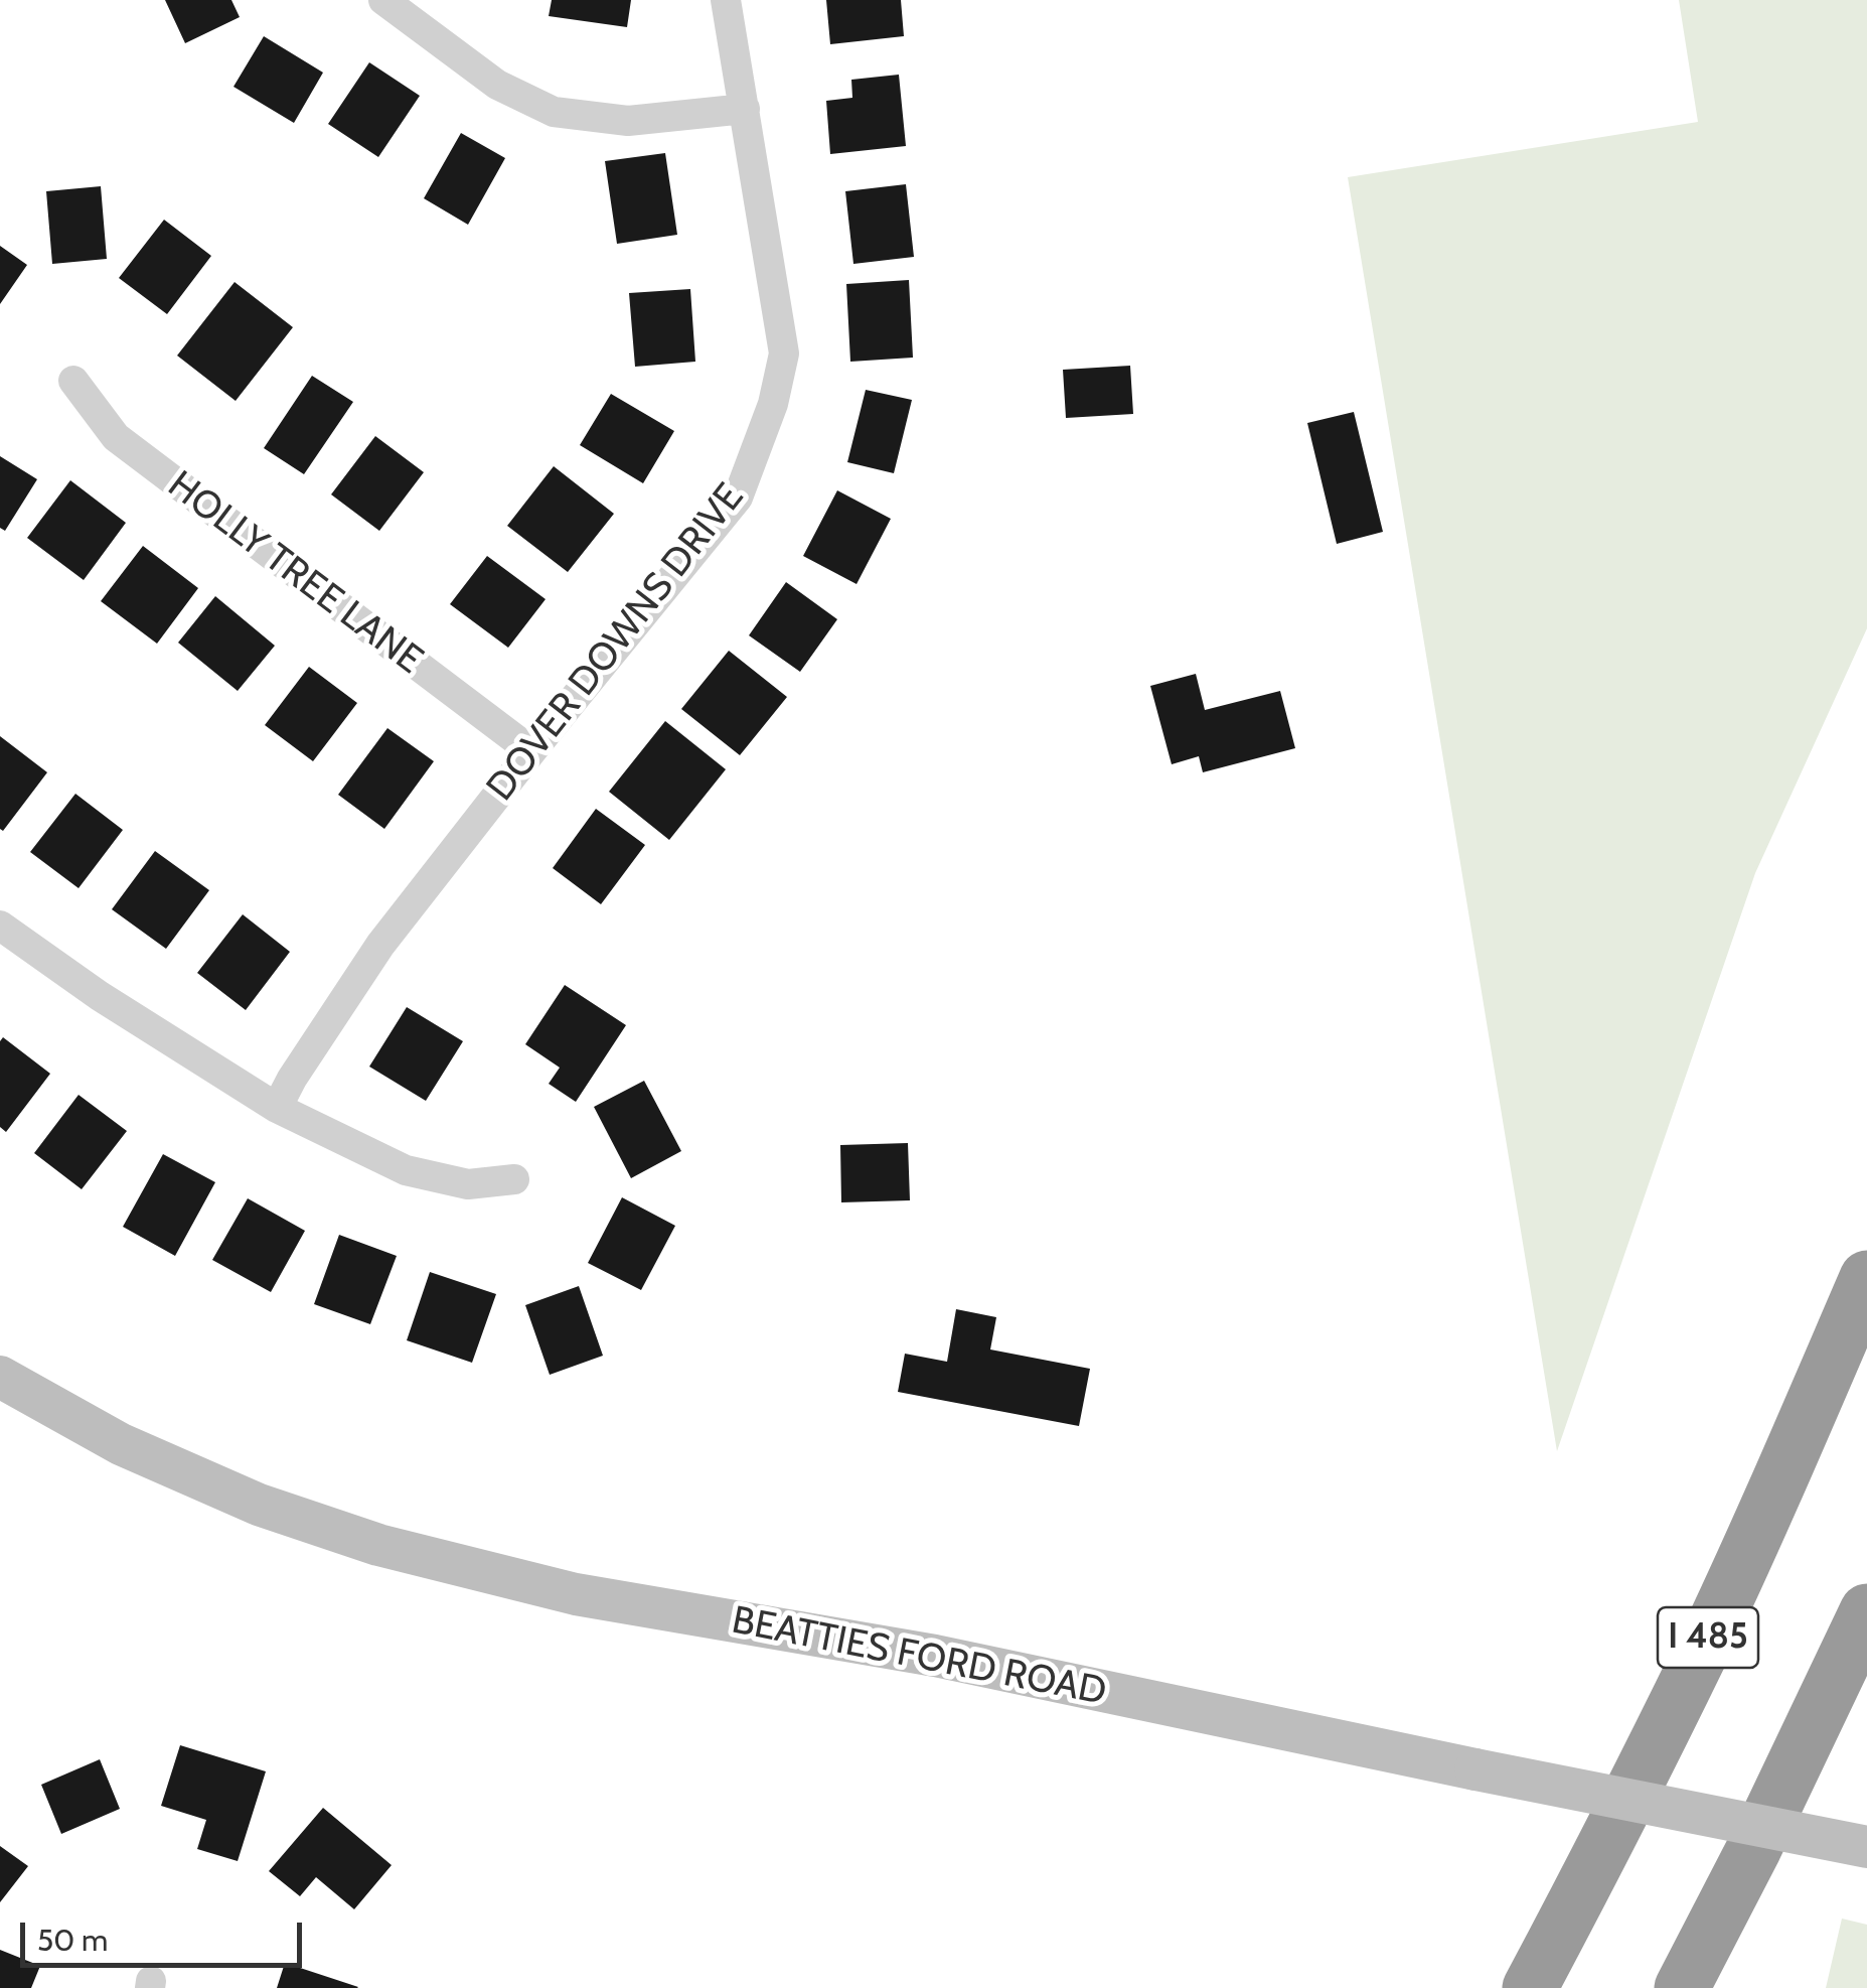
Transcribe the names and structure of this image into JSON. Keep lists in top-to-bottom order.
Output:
{
  "streets": {
    "highway": ["I 485"],
    "main road": ["BEATTIES FORD ROAD"],
    "street": ["HOLLY TREE LANE", "DOVER DOWNS DRIVE"]
  },
  "crossings": [
    ["HOLLY TREE LANE", "DOVER DOWNS DRIVE"]
  ],
  "scale_bar": "50 m"
}
